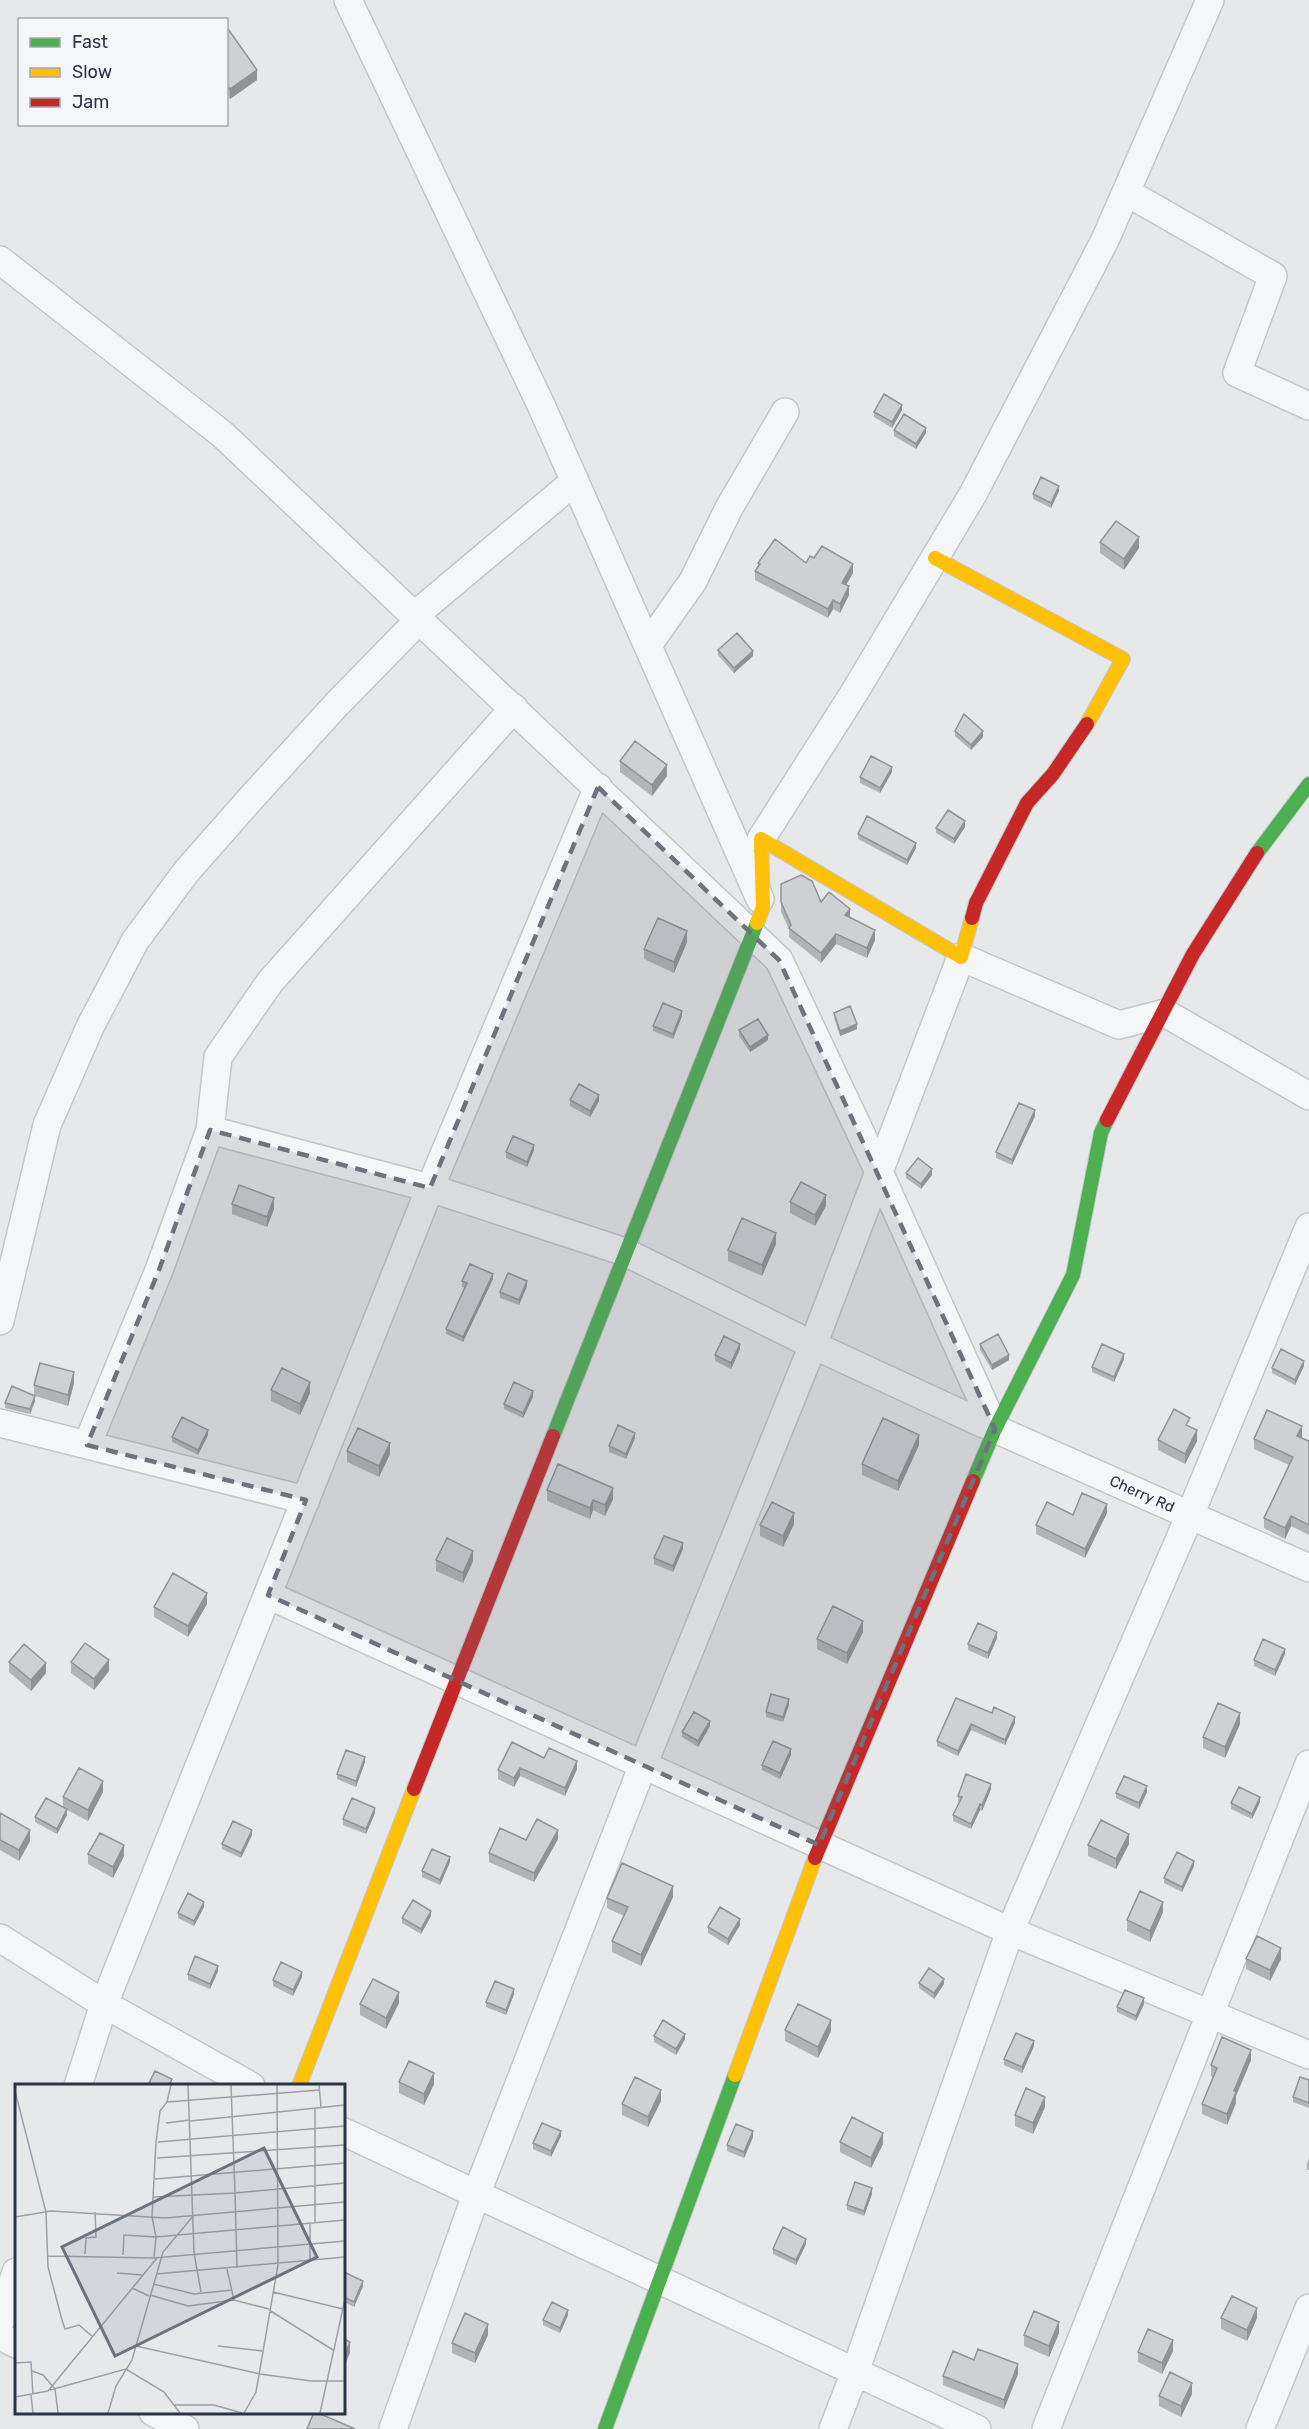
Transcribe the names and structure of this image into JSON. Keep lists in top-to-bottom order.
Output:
{
  "streets": {
    "street": ["Cherry Rd"]
  },
  "legend": ["Fast", "Slow", "Jam"]
}
